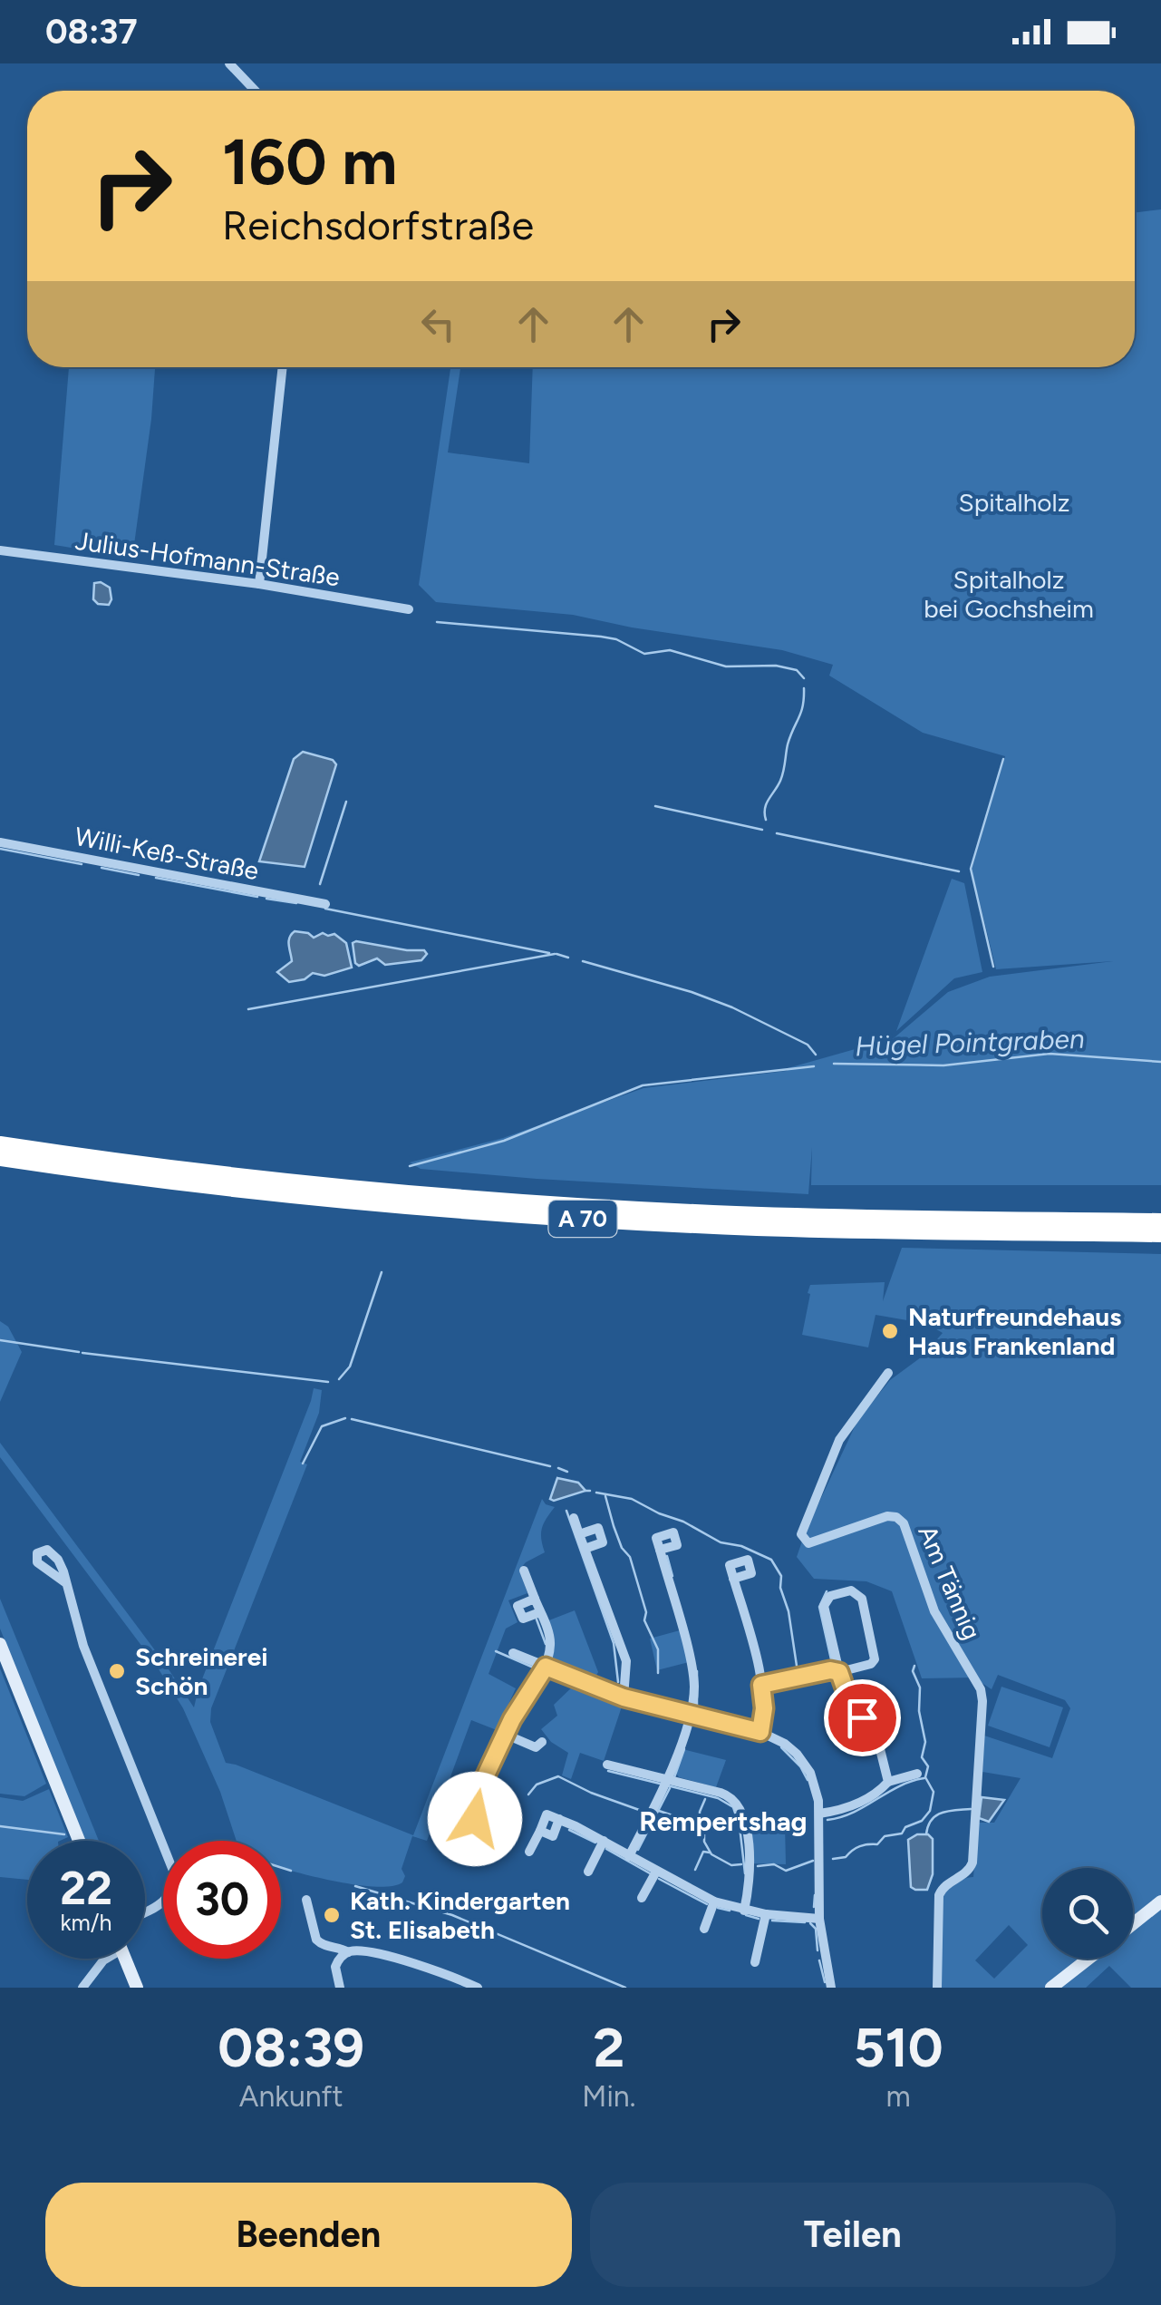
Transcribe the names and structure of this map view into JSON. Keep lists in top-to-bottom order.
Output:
{
  "streets": {
    "highway": ["A 70"],
    "street": ["Julius-Hofmann-Straße", "Willi-Keß-Straße", "Am Tännig"]
  },
  "districts": ["Rempertshag"],
  "water": ["Hügel Pointgraben"],
  "parks": ["Spitalholz", "Spitalholz bei Gochsheim"],
  "places": ["Naturfreundehaus Haus Frankenland", "Schreinerei Schön", "Kath. Kindergarten St. Elisabeth"],
  "page": {
    "status": "08:37",
    "turn": ["160 m", "Reichsdorfstraße"],
    "speed": "22 km/h",
    "limit": "30",
    "eta": [
      "08:39",
      "Ankunft",
      "2",
      "Min.",
      "510",
      "m"
    ],
    "buttons": ["Beenden", "Teilen"]
  }
}
